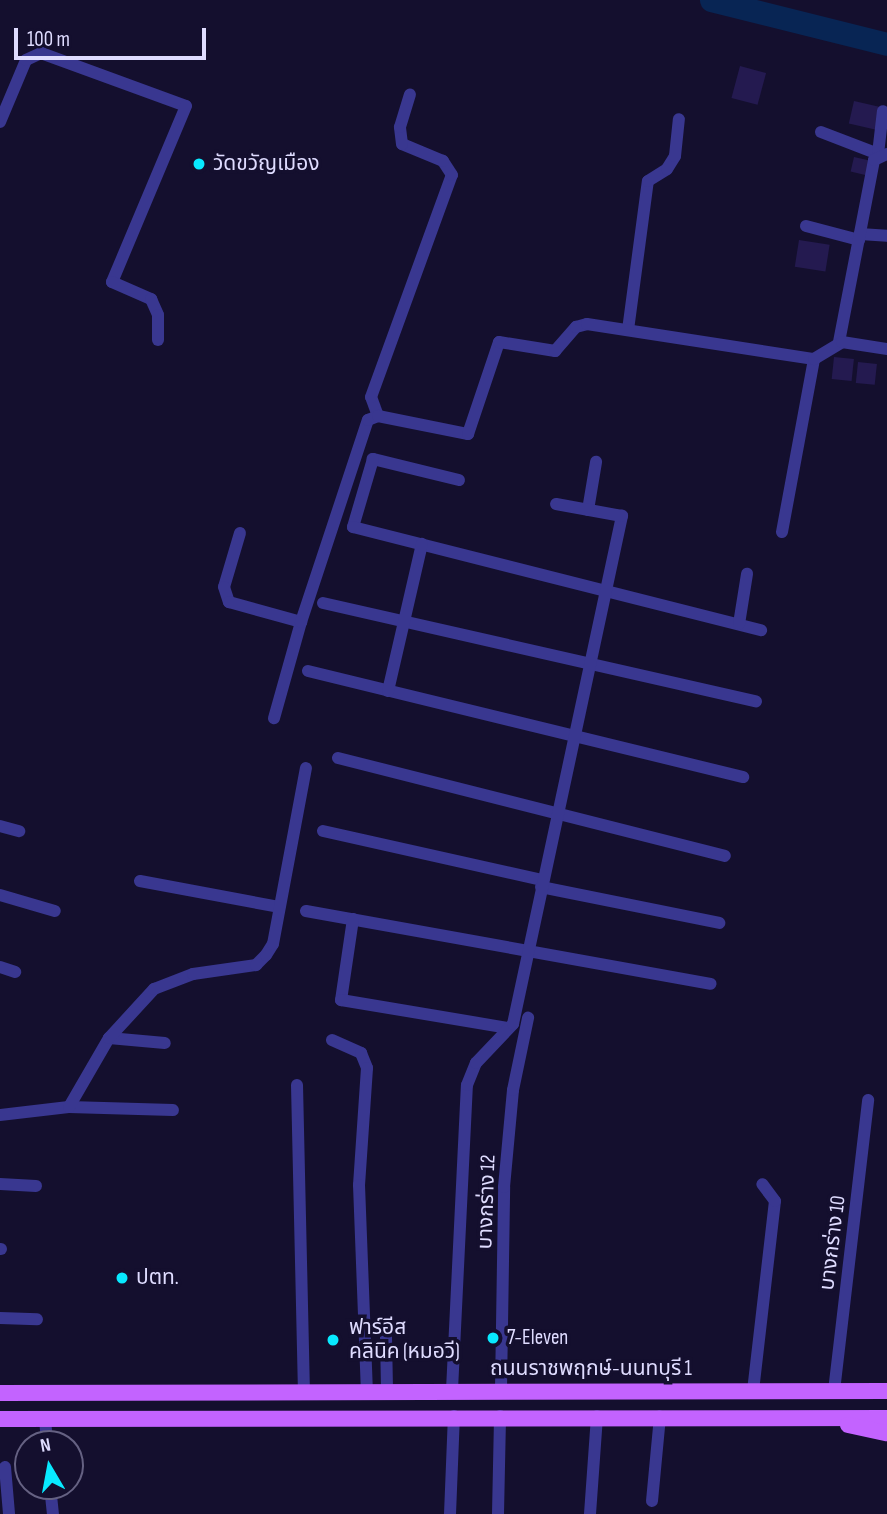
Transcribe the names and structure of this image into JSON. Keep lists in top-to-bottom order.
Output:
{
  "streets": {
    "main road": ["ถนนราชพฤกษ์-นนทบุรี 1"],
    "street": ["บางกร่าง 12", "บางกร่าง 10"]
  },
  "crossings": [
    ["บางกร่าง 12", "ถนนราชพฤกษ์-นนทบุรี 1"],
    ["บางกร่าง 10", "ถนนราชพฤกษ์-นนทบุรี 1"]
  ],
  "places": [
    "วัดขวัญเมือง",
    "ปตท.",
    "7-Eleven",
    "ฟาร์อีส คลินิค (หมอวี)"
  ],
  "scale_bar": "100 m",
  "north": "top"
}
